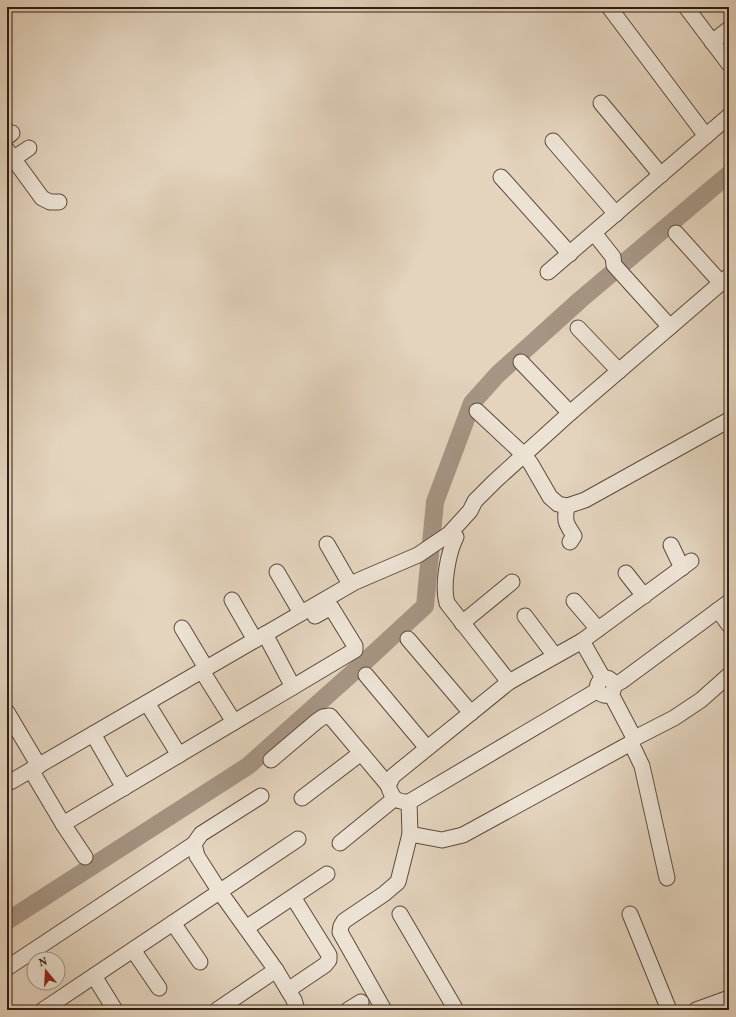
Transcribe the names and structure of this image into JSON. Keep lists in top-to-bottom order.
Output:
{
  "north": "top"
}
